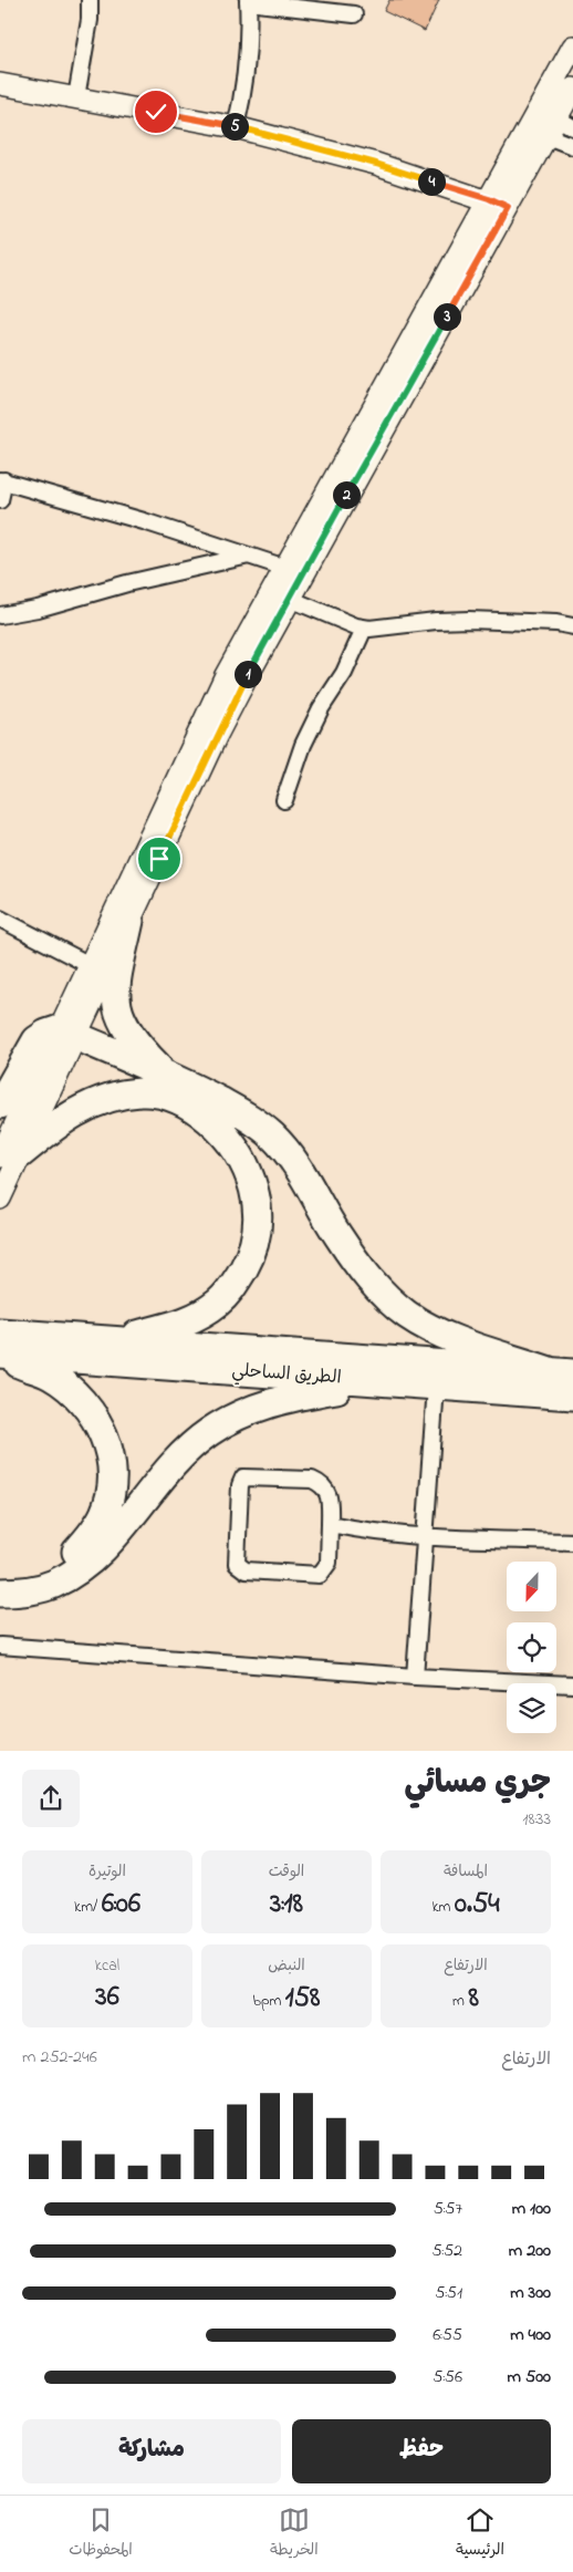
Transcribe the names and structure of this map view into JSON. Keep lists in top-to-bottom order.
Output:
{
  "streets": {
    "highway": ["الطريق الساحلي"]
  },
  "north": "bottom",
  "page": {
    "pins": [
      "5",
      "4",
      "3",
      "2",
      "1"
    ],
    "heading": ["جري مسائي", "18:33"],
    "stats": [
      ["المسافة", "0.54 km"],
      ["الوقت", "3:18"],
      ["الوتيرة", "6:06 /km"],
      ["الارتفاع", "8 m"],
      ["النبض", "158 bpm"],
      ["kcal", "36"]
    ],
    "chart": ["الارتفاع", "246–252 m"],
    "list": [
      {
        "name": "100 m",
        "note": "5:57"
      },
      {
        "name": "200 m",
        "note": "5:52"
      },
      {
        "name": "300 m",
        "note": "5:51"
      },
      {
        "name": "400 m",
        "note": "6:55"
      },
      {
        "name": "500 m",
        "note": "5:56"
      }
    ],
    "buttons": ["حفظ", "مشاركة"],
    "tabs": ["الرئيسية", "الخريطة", "المحفوظات"]
  }
}
